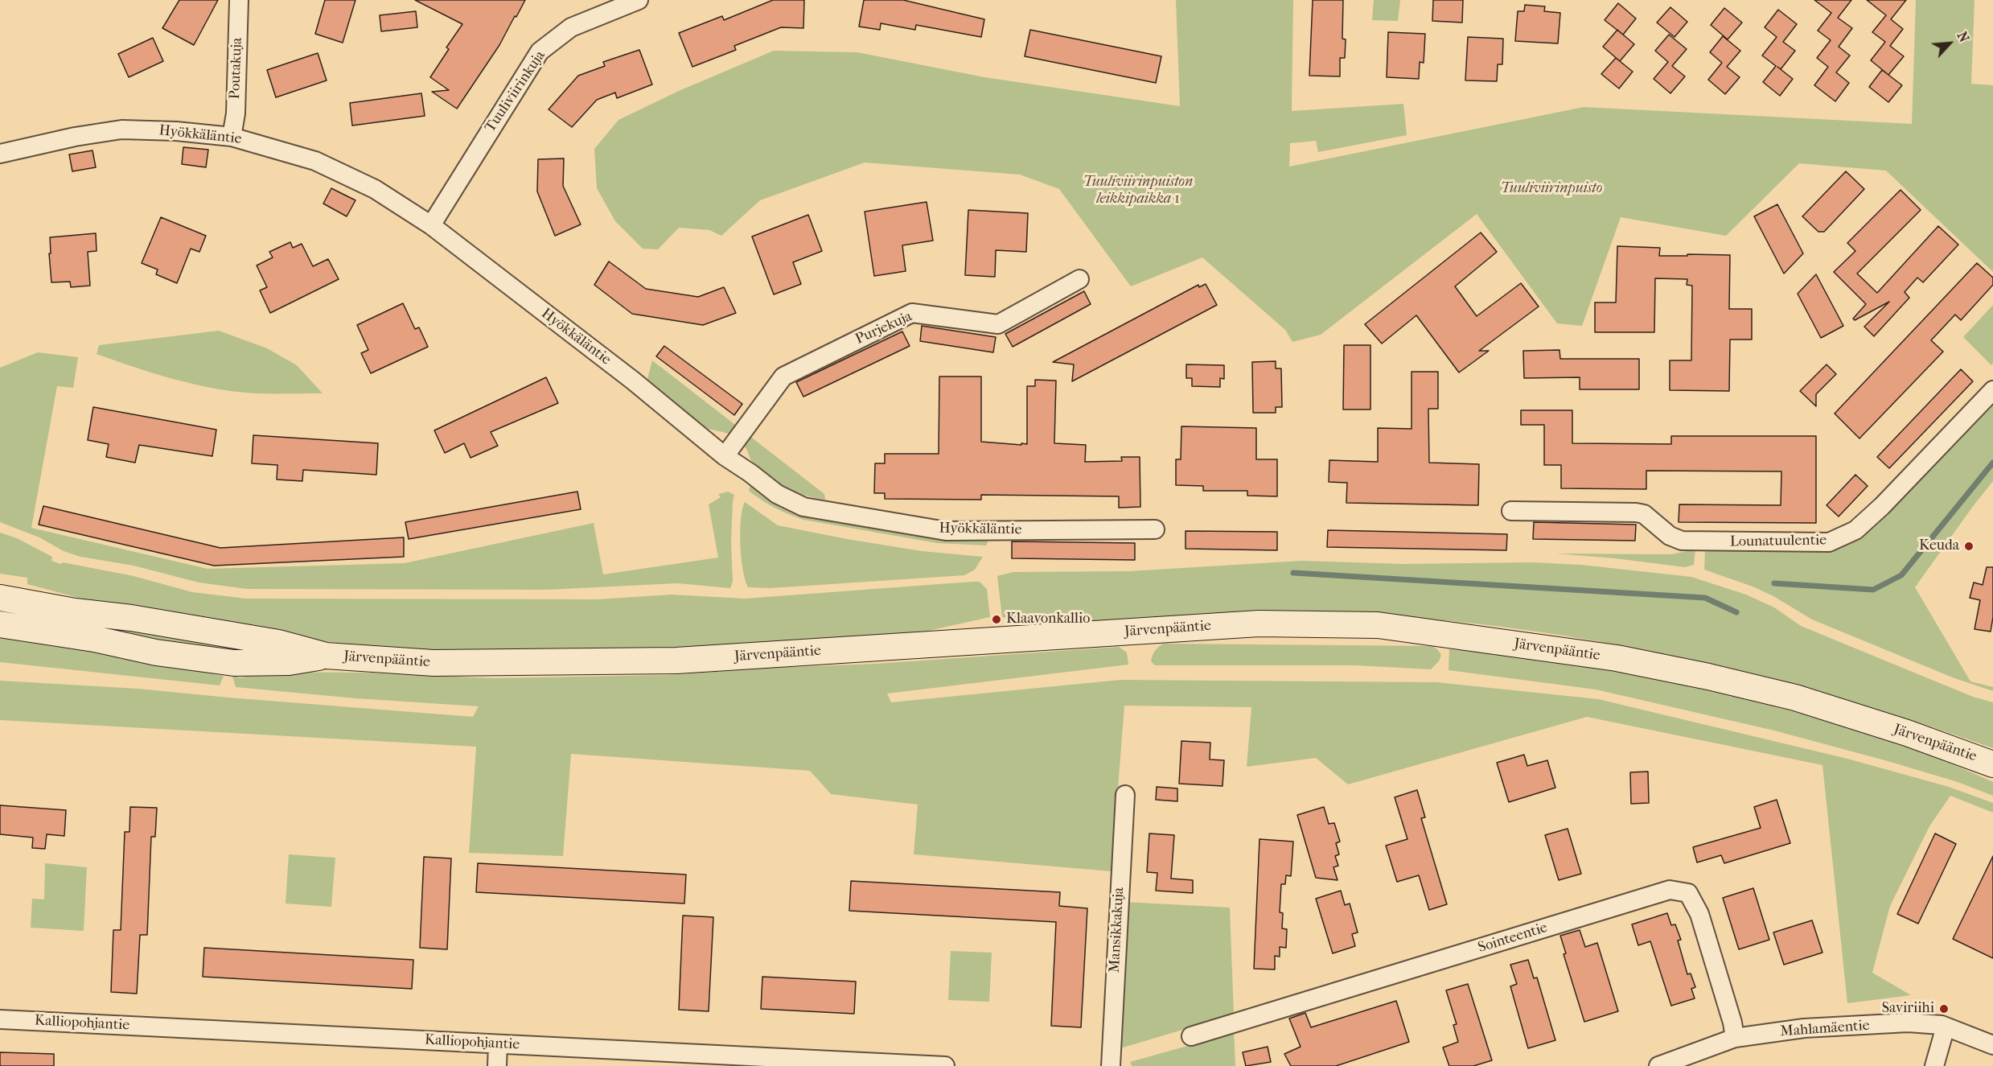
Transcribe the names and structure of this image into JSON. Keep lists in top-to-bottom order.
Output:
{
  "streets": {
    "main road": ["Järvenpääntie"],
    "street": [
      "Poutakuja",
      "Tuuliviirinkuja",
      "Hyökkäläntie",
      "Purjekuja",
      "Lounatuulentie",
      "Mansikkakuja",
      "Sointeentie",
      "Kalliopohjantie",
      "Mahlamäentie"
    ]
  },
  "crossings": [
    ["Poutakuja", "Hyökkäläntie"],
    ["Tuuliviirinkuja", "Hyökkäläntie"],
    ["Hyökkäläntie", "Purjekuja"],
    ["Sointeentie", "Mahlamäentie"]
  ],
  "parks": ["Tuuliviirinpuiston leikkipaikka 1", "Tuuliviirinpuisto"],
  "places": ["Keuda", "Klaavonkallio", "Saviriihi"],
  "north": "top right"
}
